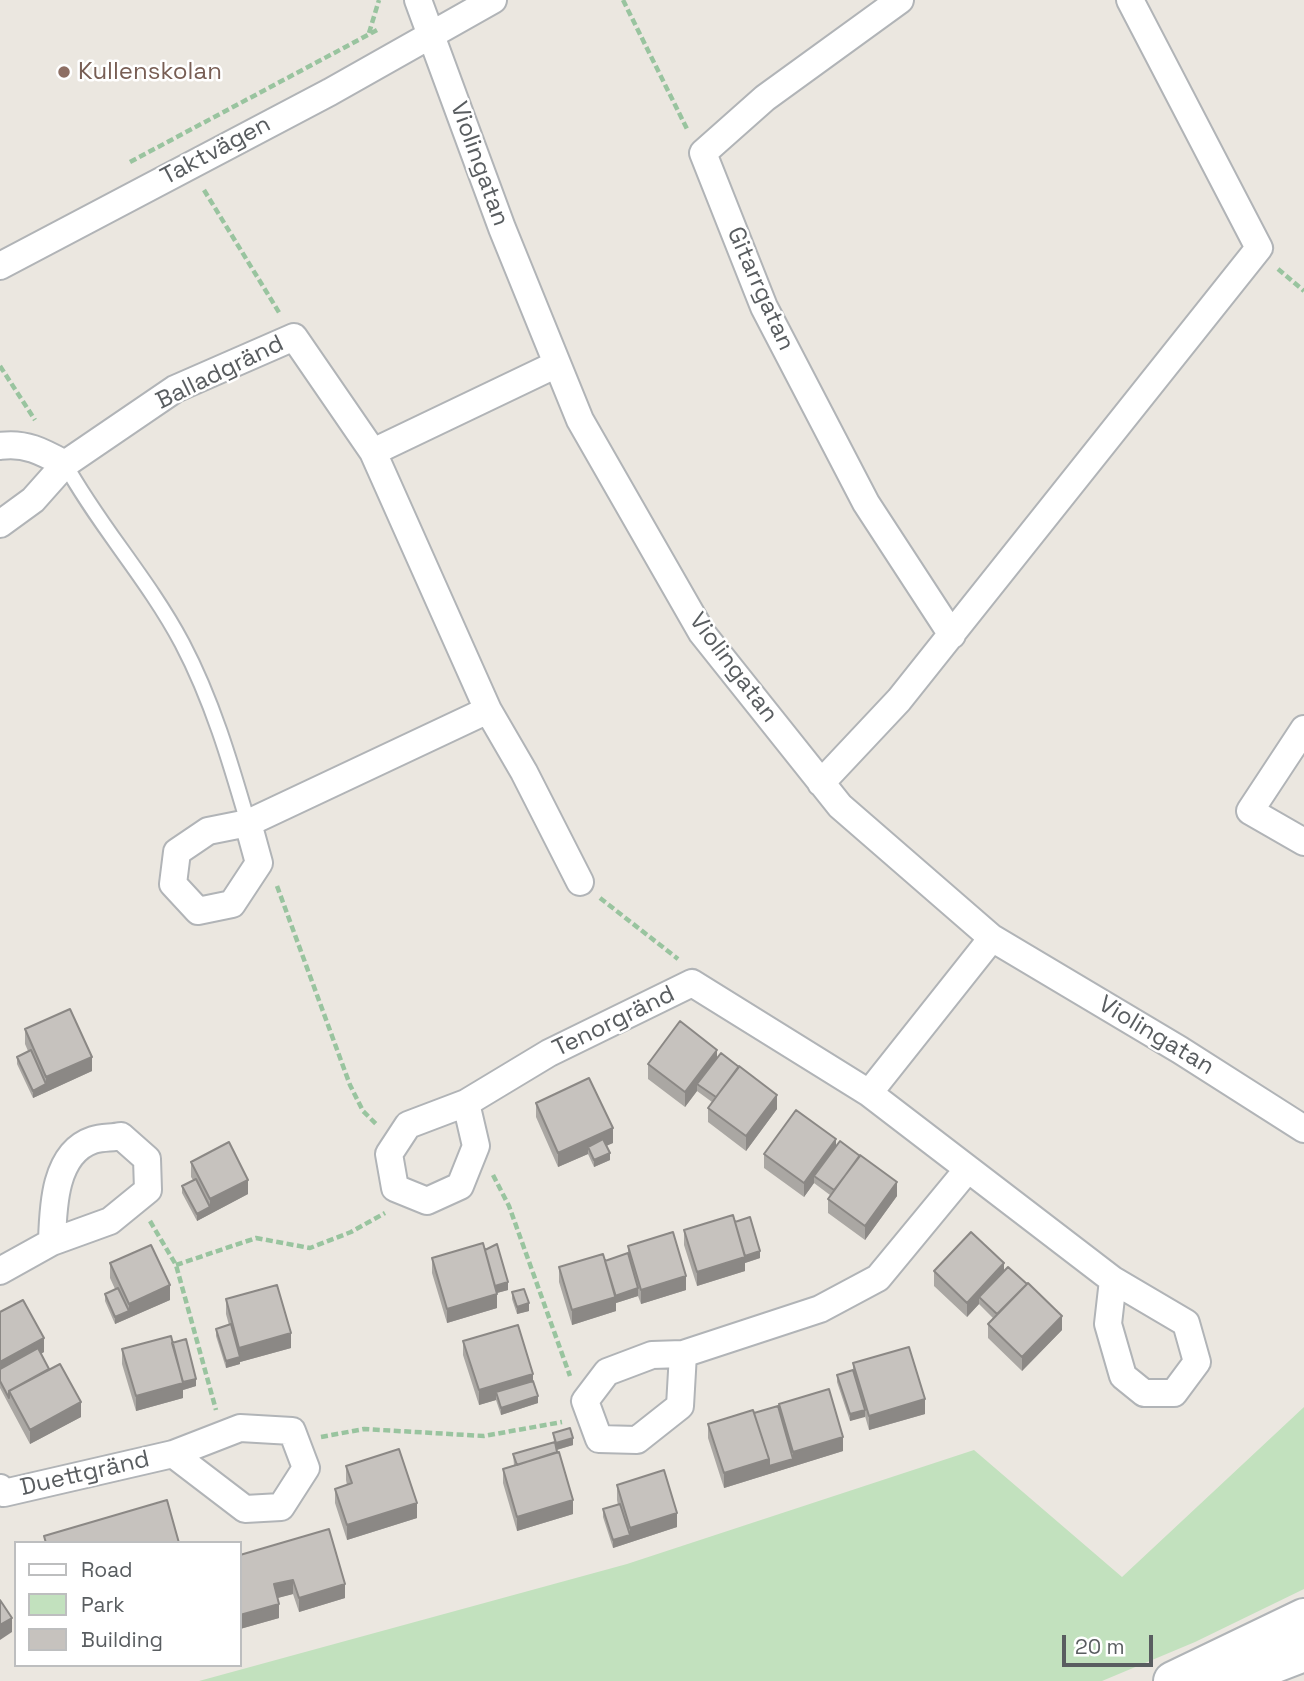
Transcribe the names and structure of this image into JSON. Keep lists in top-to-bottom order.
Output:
{
  "streets": {
    "street": [
      "Taktvägen",
      "Violingatan",
      "Gitarrgatan",
      "Balladgränd",
      "Tenorgränd",
      "Duettgränd"
    ]
  },
  "crossings": [
    ["Taktvägen", "Violingatan"]
  ],
  "places": ["Kullenskolan"],
  "legend": ["Road", "Park", "Building"],
  "scale_bar": "20 m"
}
